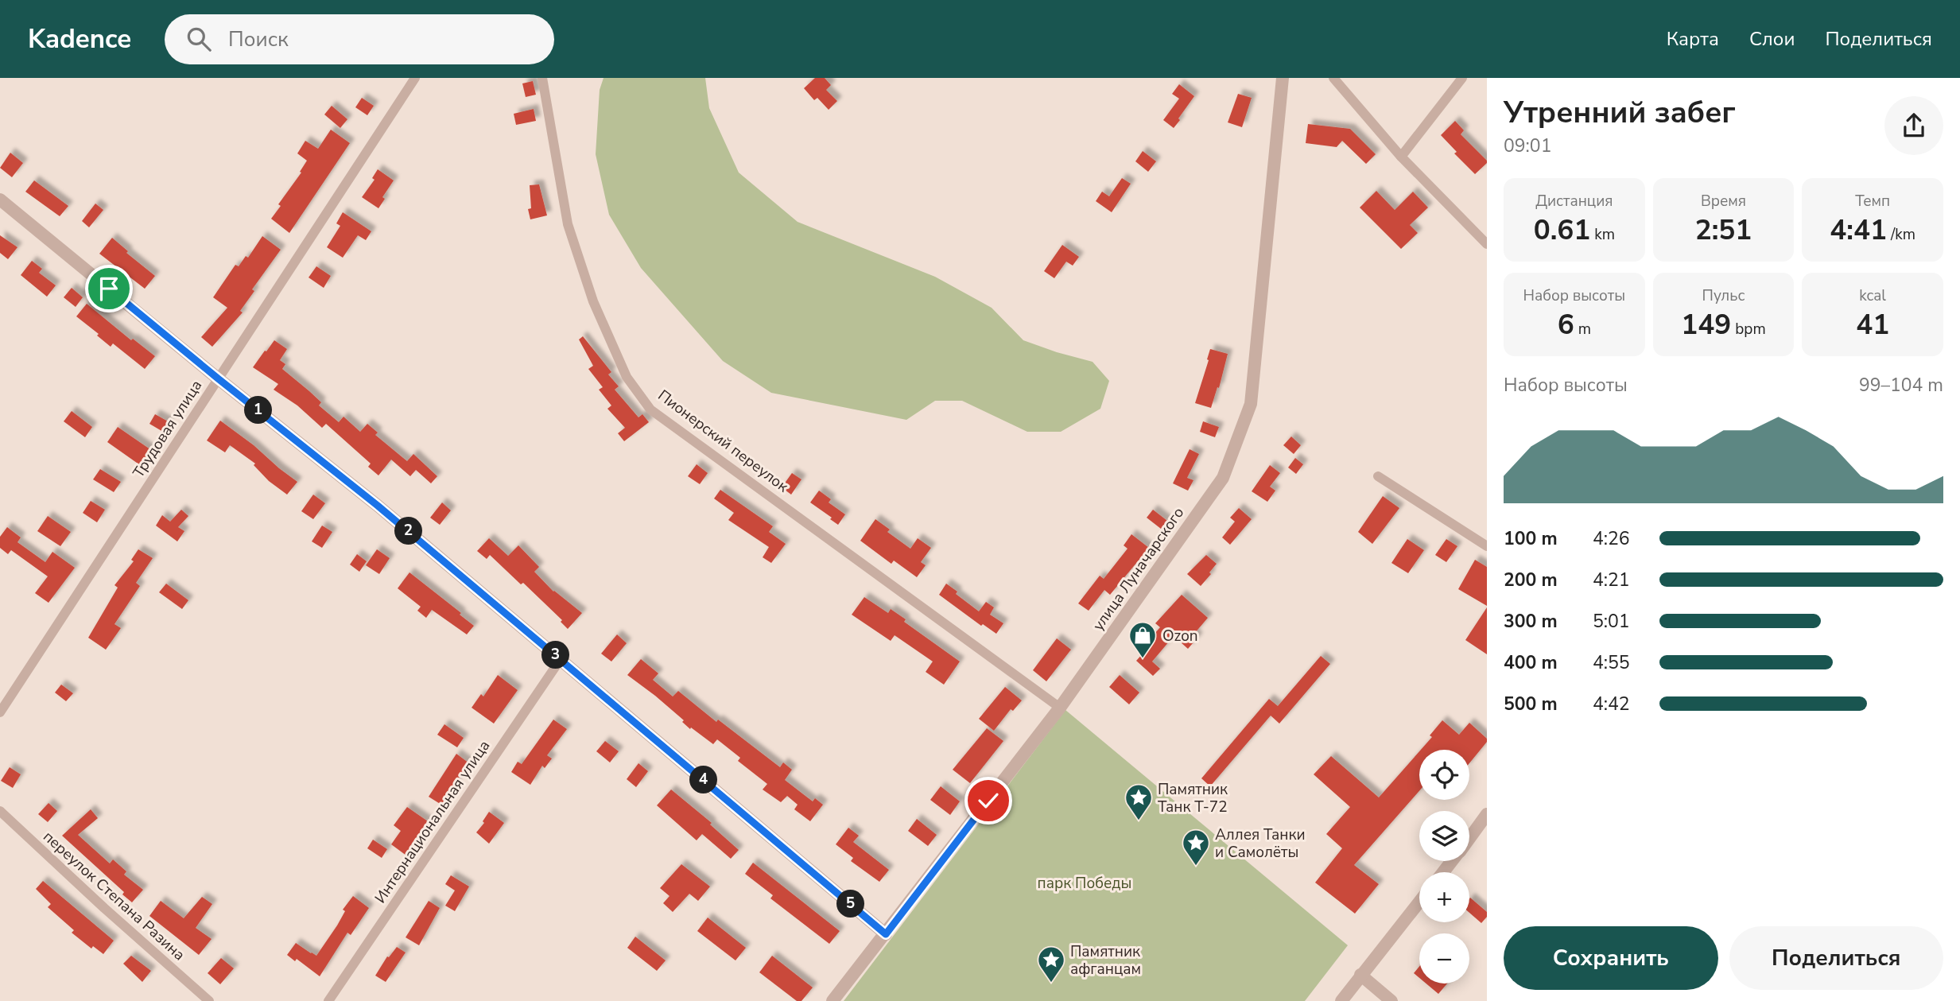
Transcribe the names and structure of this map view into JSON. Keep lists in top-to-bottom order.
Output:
{
  "streets": {
    "street": [
      "Трудовая улица",
      "Пионерский переулок",
      "улица Луначарского",
      "Интернациональная улица",
      "переулок Степана Разина"
    ]
  },
  "crossings": [
    ["Пионерский переулок", "улица Луначарского"]
  ],
  "parks": ["парк Победы"],
  "places": {
    "shop": ["Ozon"],
    "place": ["Памятник Танк Т-72", "Аллея Танки и Самолёты", "Памятник афганцам"]
  },
  "page": {
    "header": "Kadence",
    "search": "Поиск",
    "nav": ["Карта", "Слои", "Поделиться"],
    "heading": ["Утренний забег", "09:01"],
    "stats": [
      ["Дистанция", "0.61 km"],
      ["Время", "2:51"],
      ["Темп", "4:41 /km"],
      ["Набор высоты", "6 m"],
      ["Пульс", "149 bpm"],
      ["kcal", "41"]
    ],
    "chart": ["Набор высоты", "99–104 m"],
    "pins": [
      "1",
      "2",
      "3",
      "4",
      "5"
    ],
    "list": [
      {
        "name": "100 m",
        "note": "4:26"
      },
      {
        "name": "200 m",
        "note": "4:21"
      },
      {
        "name": "300 m",
        "note": "5:01"
      },
      {
        "name": "400 m",
        "note": "4:55"
      },
      {
        "name": "500 m",
        "note": "4:42"
      }
    ],
    "map_buttons": ["+", "−"],
    "buttons": ["Сохранить", "Поделиться"]
  }
}
